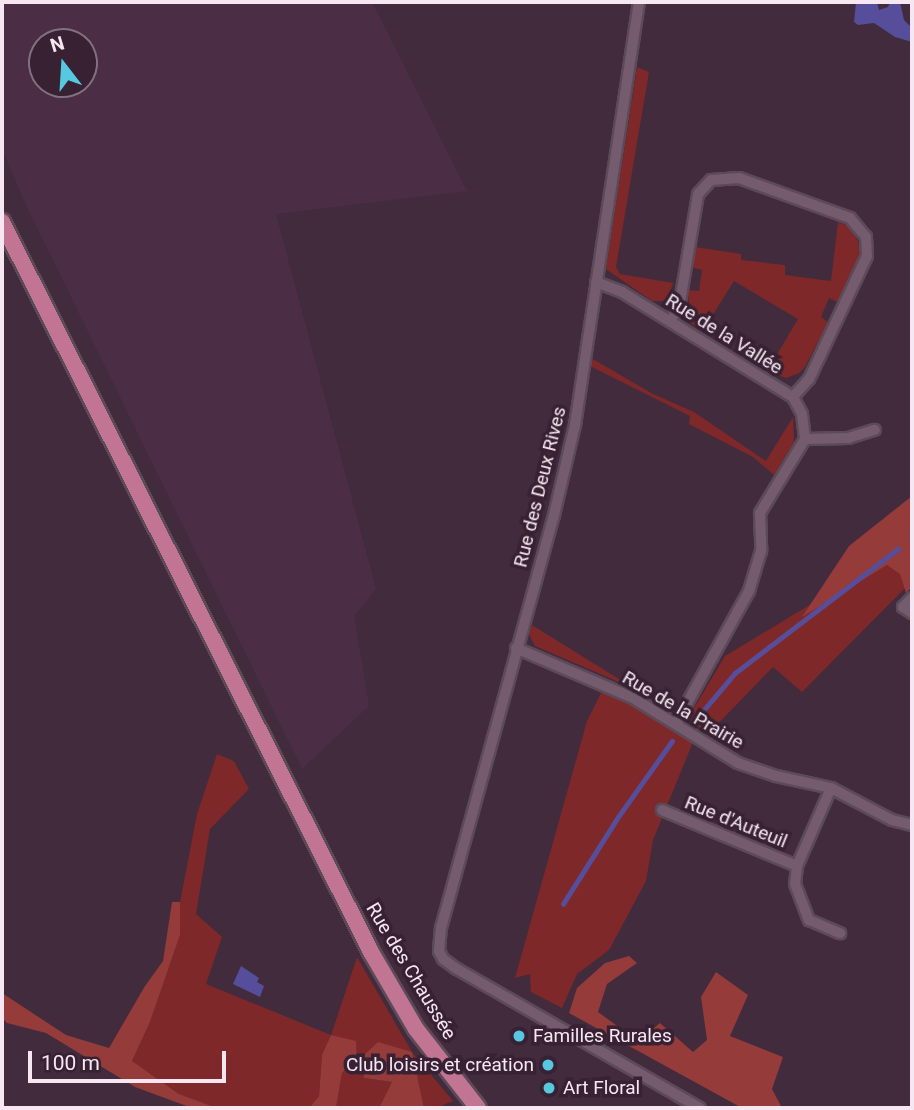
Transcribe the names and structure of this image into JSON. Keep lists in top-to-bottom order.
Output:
{
  "streets": {
    "main road": ["Rue des Chaussée"],
    "street": [
      "Rue de la Vallée",
      "Rue des Deux Rives",
      "Rue de la Prairie",
      "Rue d'Auteuil"
    ]
  },
  "crossings": [
    ["Rue de la Vallée", "Rue des Deux Rives"],
    ["Rue des Deux Rives", "Rue de la Prairie"],
    ["Rue de la Prairie", "Rue d'Auteuil"]
  ],
  "places": ["Familles Rurales", "Club loisirs et création", "Art Floral"],
  "scale_bar": "100 m",
  "north": "top"
}
